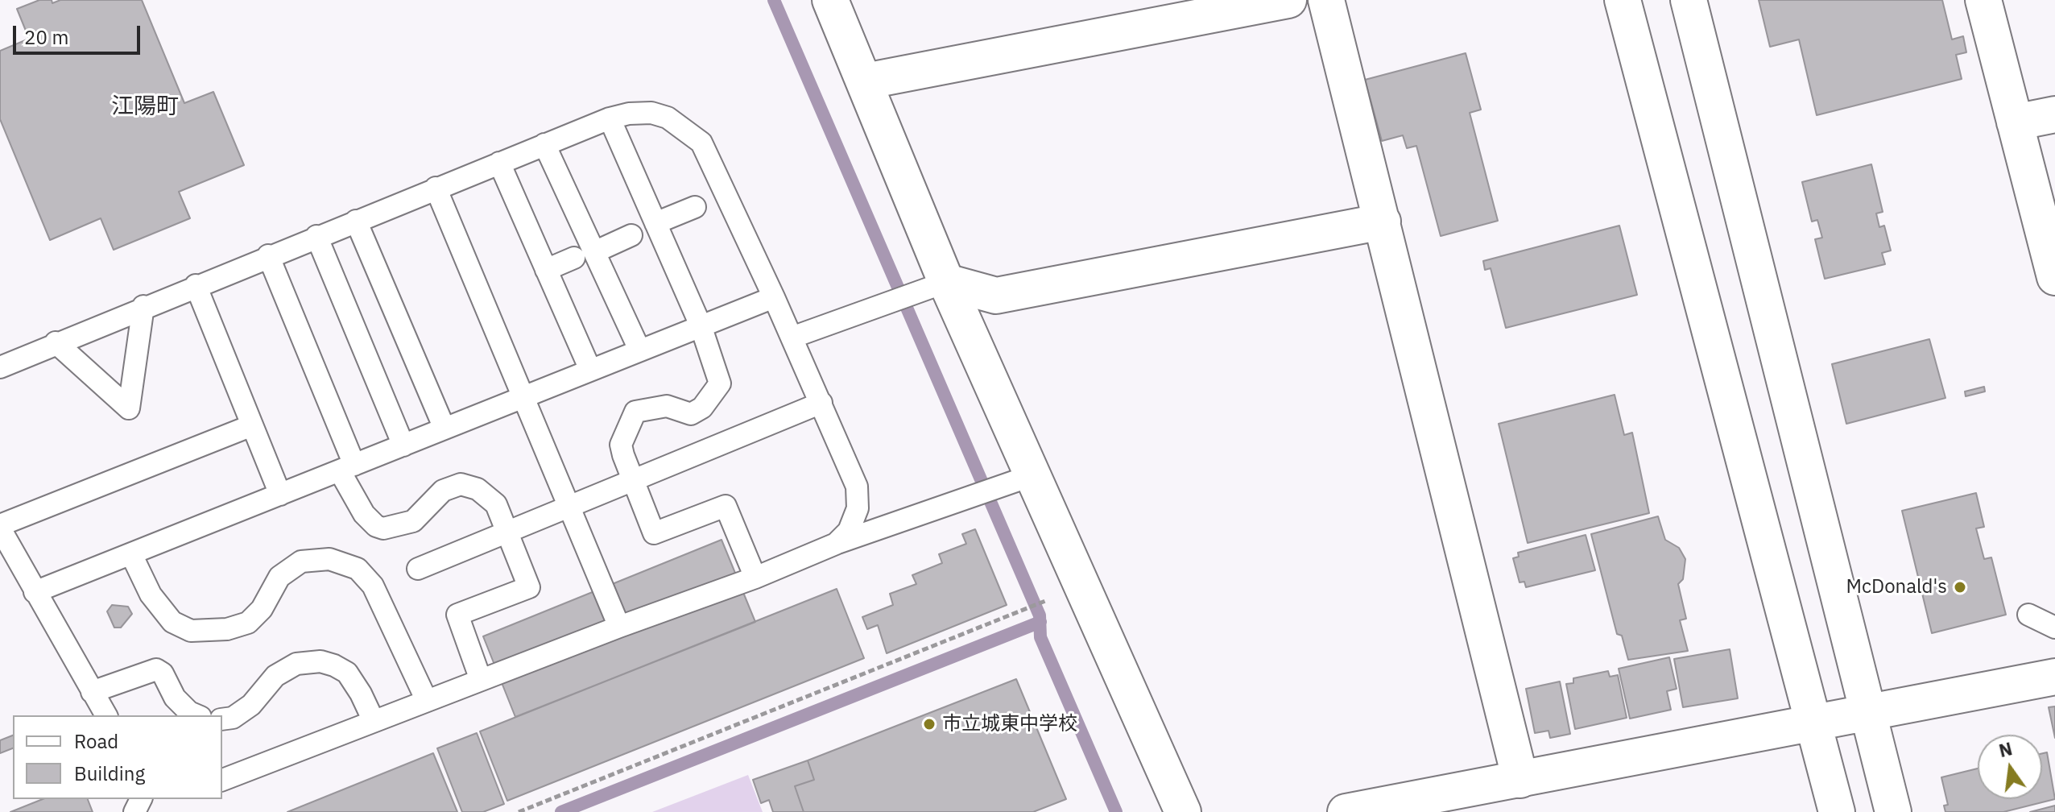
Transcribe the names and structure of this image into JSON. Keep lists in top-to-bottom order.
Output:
{
  "districts": ["江陽町"],
  "places": ["McDonald's", "市立城東中学校"],
  "legend": ["Road", "Building"],
  "scale_bar": "20 m",
  "north": "top"
}
